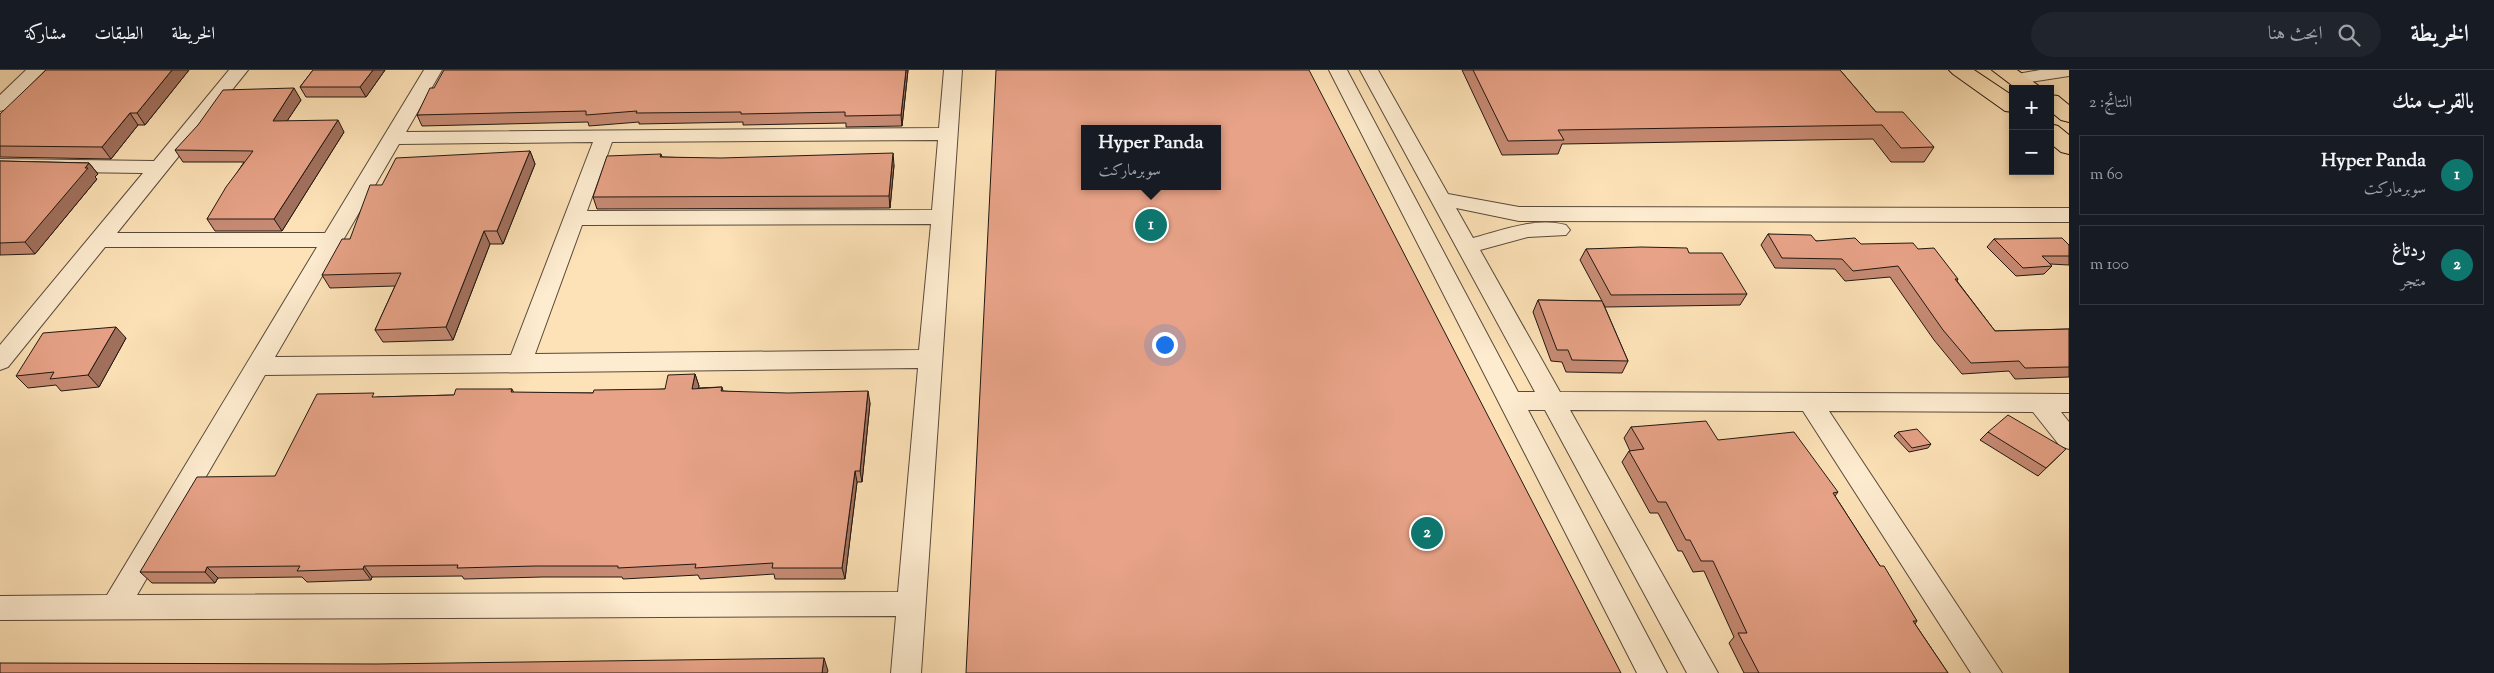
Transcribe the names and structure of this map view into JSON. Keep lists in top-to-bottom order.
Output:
{
  "page": {
    "header": "الخريطة",
    "search": "ابحث هنا",
    "nav": ["الخريطة", "الطبقات", "مشاركة"],
    "heading": ["بالقرب منك", "النتائج: 2"],
    "map_buttons": ["+", "−"],
    "popup": ["Hyper Panda", "سوبرماركت"],
    "list": [
      {
        "mark": "1",
        "name": "Hyper Panda",
        "note": "سوبرماركت",
        "value": "60 m"
      },
      {
        "mark": "2",
        "name": "ردتاغ",
        "note": "متجر",
        "value": "100 m"
      }
    ],
    "pins": ["1", "2"]
  }
}
